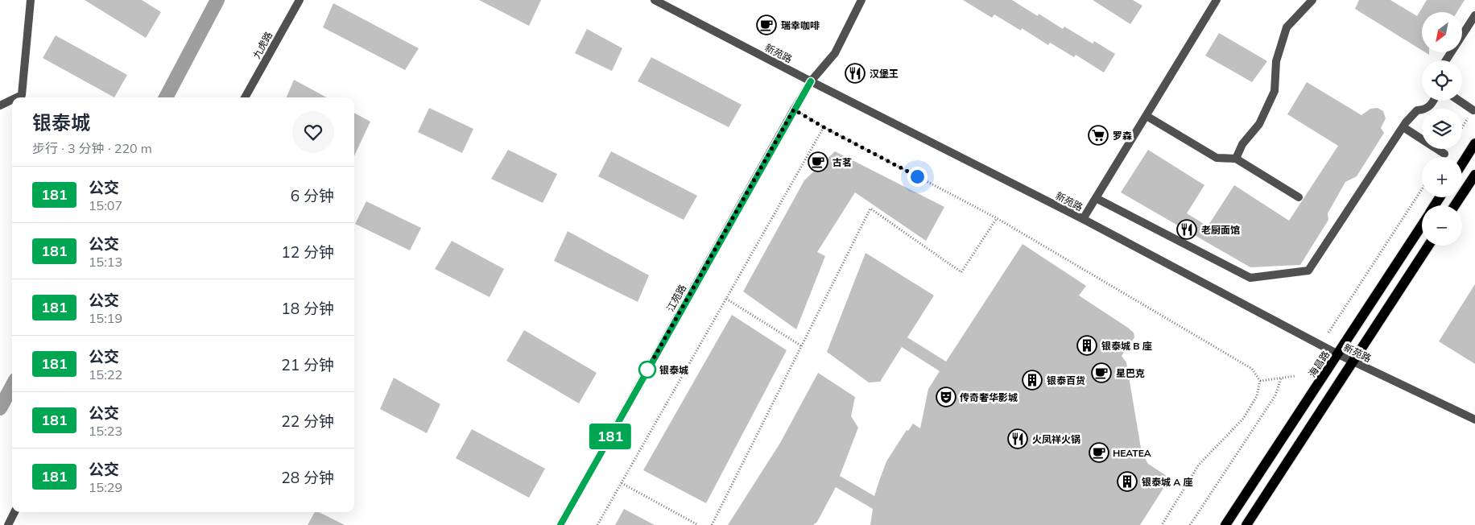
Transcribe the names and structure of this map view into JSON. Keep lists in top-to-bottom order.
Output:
{
  "streets": {
    "main road": ["海昌路"],
    "street": ["九虎路", "新苑路", "江苑路"]
  },
  "crossings": [
    ["新苑路", "江苑路"],
    ["新苑路", "海昌路"]
  ],
  "places": {
    "cafe": [
      "瑞幸咖啡",
      "古茗",
      "星巴克",
      "HEATEA"
    ],
    "restaurant": ["汉堡王", "老厨面馆", "火凤祥火锅"],
    "supermarket": ["罗森"],
    "building": ["银泰城 B 座", "银泰百货", "银泰城 A 座"],
    "other": ["银泰城"],
    "theatre": ["传奇奢华影城"]
  },
  "lines": ["bus line 181"],
  "north": "bottom left",
  "page": {
    "on_map": "181",
    "map_buttons": ["+", "−"],
    "heading": ["银泰城", "步行 · 3 分钟 · 220 m"],
    "list": [
      {
        "mark": "181",
        "name": "公交",
        "note": "15:07",
        "value": "6 分钟"
      },
      {
        "mark": "181",
        "name": "公交",
        "note": "15:13",
        "value": "12 分钟"
      },
      {
        "mark": "181",
        "name": "公交",
        "note": "15:19",
        "value": "18 分钟"
      },
      {
        "mark": "181",
        "name": "公交",
        "note": "15:22",
        "value": "21 分钟"
      },
      {
        "mark": "181",
        "name": "公交",
        "note": "15:23",
        "value": "22 分钟"
      },
      {
        "mark": "181",
        "name": "公交",
        "note": "15:29",
        "value": "28 分钟"
      }
    ]
  }
}
